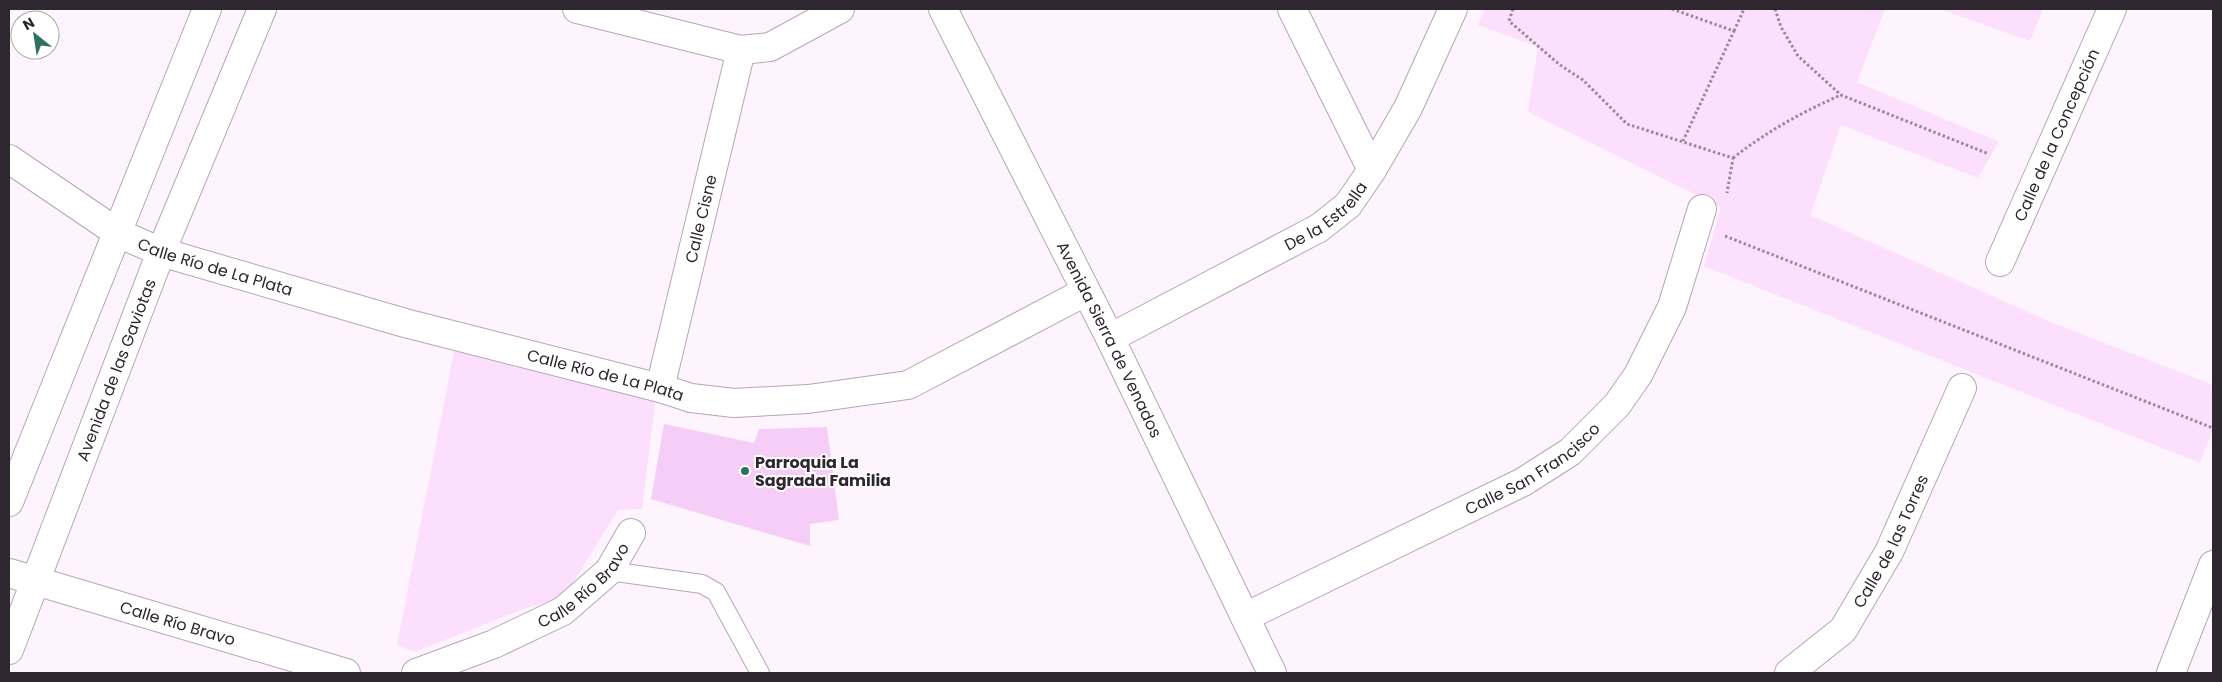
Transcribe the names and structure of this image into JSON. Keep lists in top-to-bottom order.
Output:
{
  "streets": {
    "street": [
      "Calle de la Concepción",
      "De la Estrella",
      "Calle Cisne",
      "Calle Río de La Plata",
      "Avenida Sierra de Venados",
      "Avenida de las Gaviotas",
      "Calle San Francisco",
      "Calle de las Torres",
      "Calle Río Bravo"
    ]
  },
  "crossings": [
    ["De la Estrella", "Avenida Sierra de Venados"],
    ["Calle Cisne", "Calle Río de La Plata"],
    ["Calle Río de La Plata", "Avenida Sierra de Venados"],
    ["Calle Río de La Plata", "Avenida de las Gaviotas"],
    ["Avenida Sierra de Venados", "Calle San Francisco"],
    ["Avenida de las Gaviotas", "Calle Río Bravo"]
  ],
  "places": ["Parroquia La Sagrada Familia"],
  "north": "top left"
}
